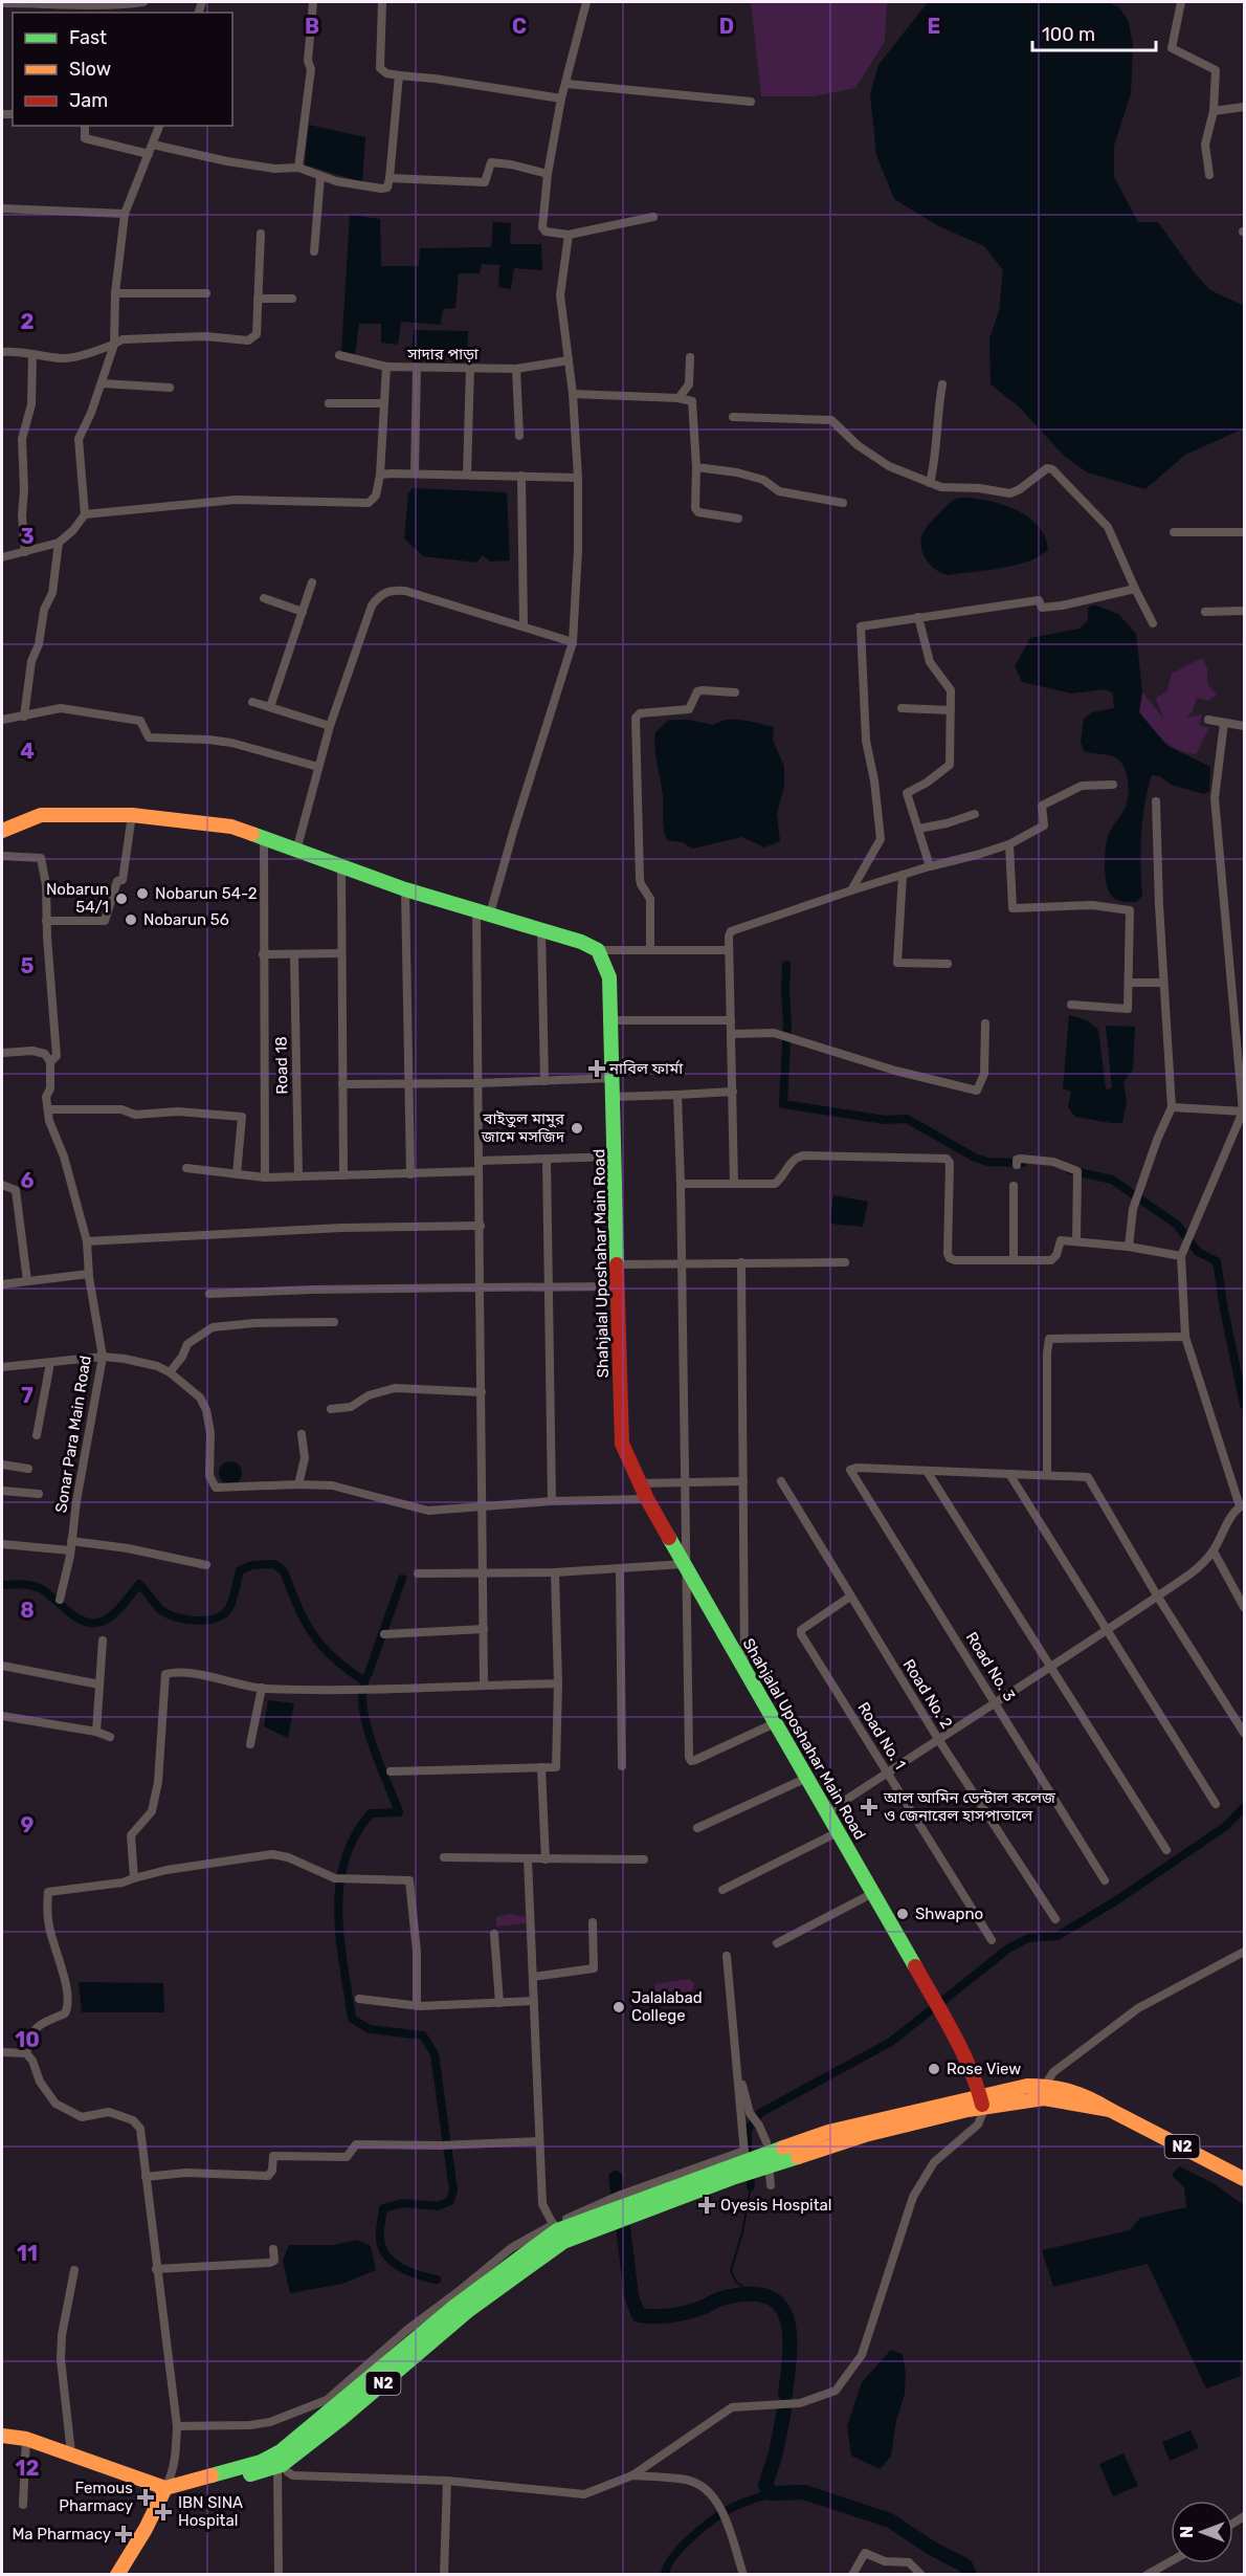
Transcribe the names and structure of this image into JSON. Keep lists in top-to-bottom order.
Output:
{
  "streets": {
    "main road": ["Shahjalal Uposhahar Main Road", "N2"],
    "street": [
      "সাদার পাড়া",
      "Road 18",
      "Sonar Para Main Road",
      "Road No. 3",
      "Road No. 2",
      "Road No. 1"
    ]
  },
  "crossings": [
    ["Shahjalal Uposhahar Main Road", "N2"],
    ["Road No. 2", "Road No. 1"]
  ],
  "places": {
    "other": [
      "Nobarun 54-2",
      "Nobarun 54/1",
      "Nobarun 56",
      "বাইতুল মামুর জামে মসজিদ",
      "Shwapno",
      "Jalalabad College",
      "Rose View"
    ],
    "health": [
      "নাবিল ফার্মা",
      "আল আমিন ডেন্টাল কলেজ ও জেনারেল হাসপাতালে",
      "Oyesis Hospital",
      "Femous Pharmacy",
      "IBN SINA Hospital",
      "Ma Pharmacy"
    ]
  },
  "legend": ["Fast", "Slow", "Jam"],
  "scale_bar": "100 m",
  "north": "left",
  "grid": {
    "columns": [
      "B",
      "C",
      "D",
      "E"
    ],
    "rows": [
      "2",
      "3",
      "4",
      "5",
      "6",
      "7",
      "8",
      "9",
      "10",
      "11",
      "12"
    ]
  }
}
